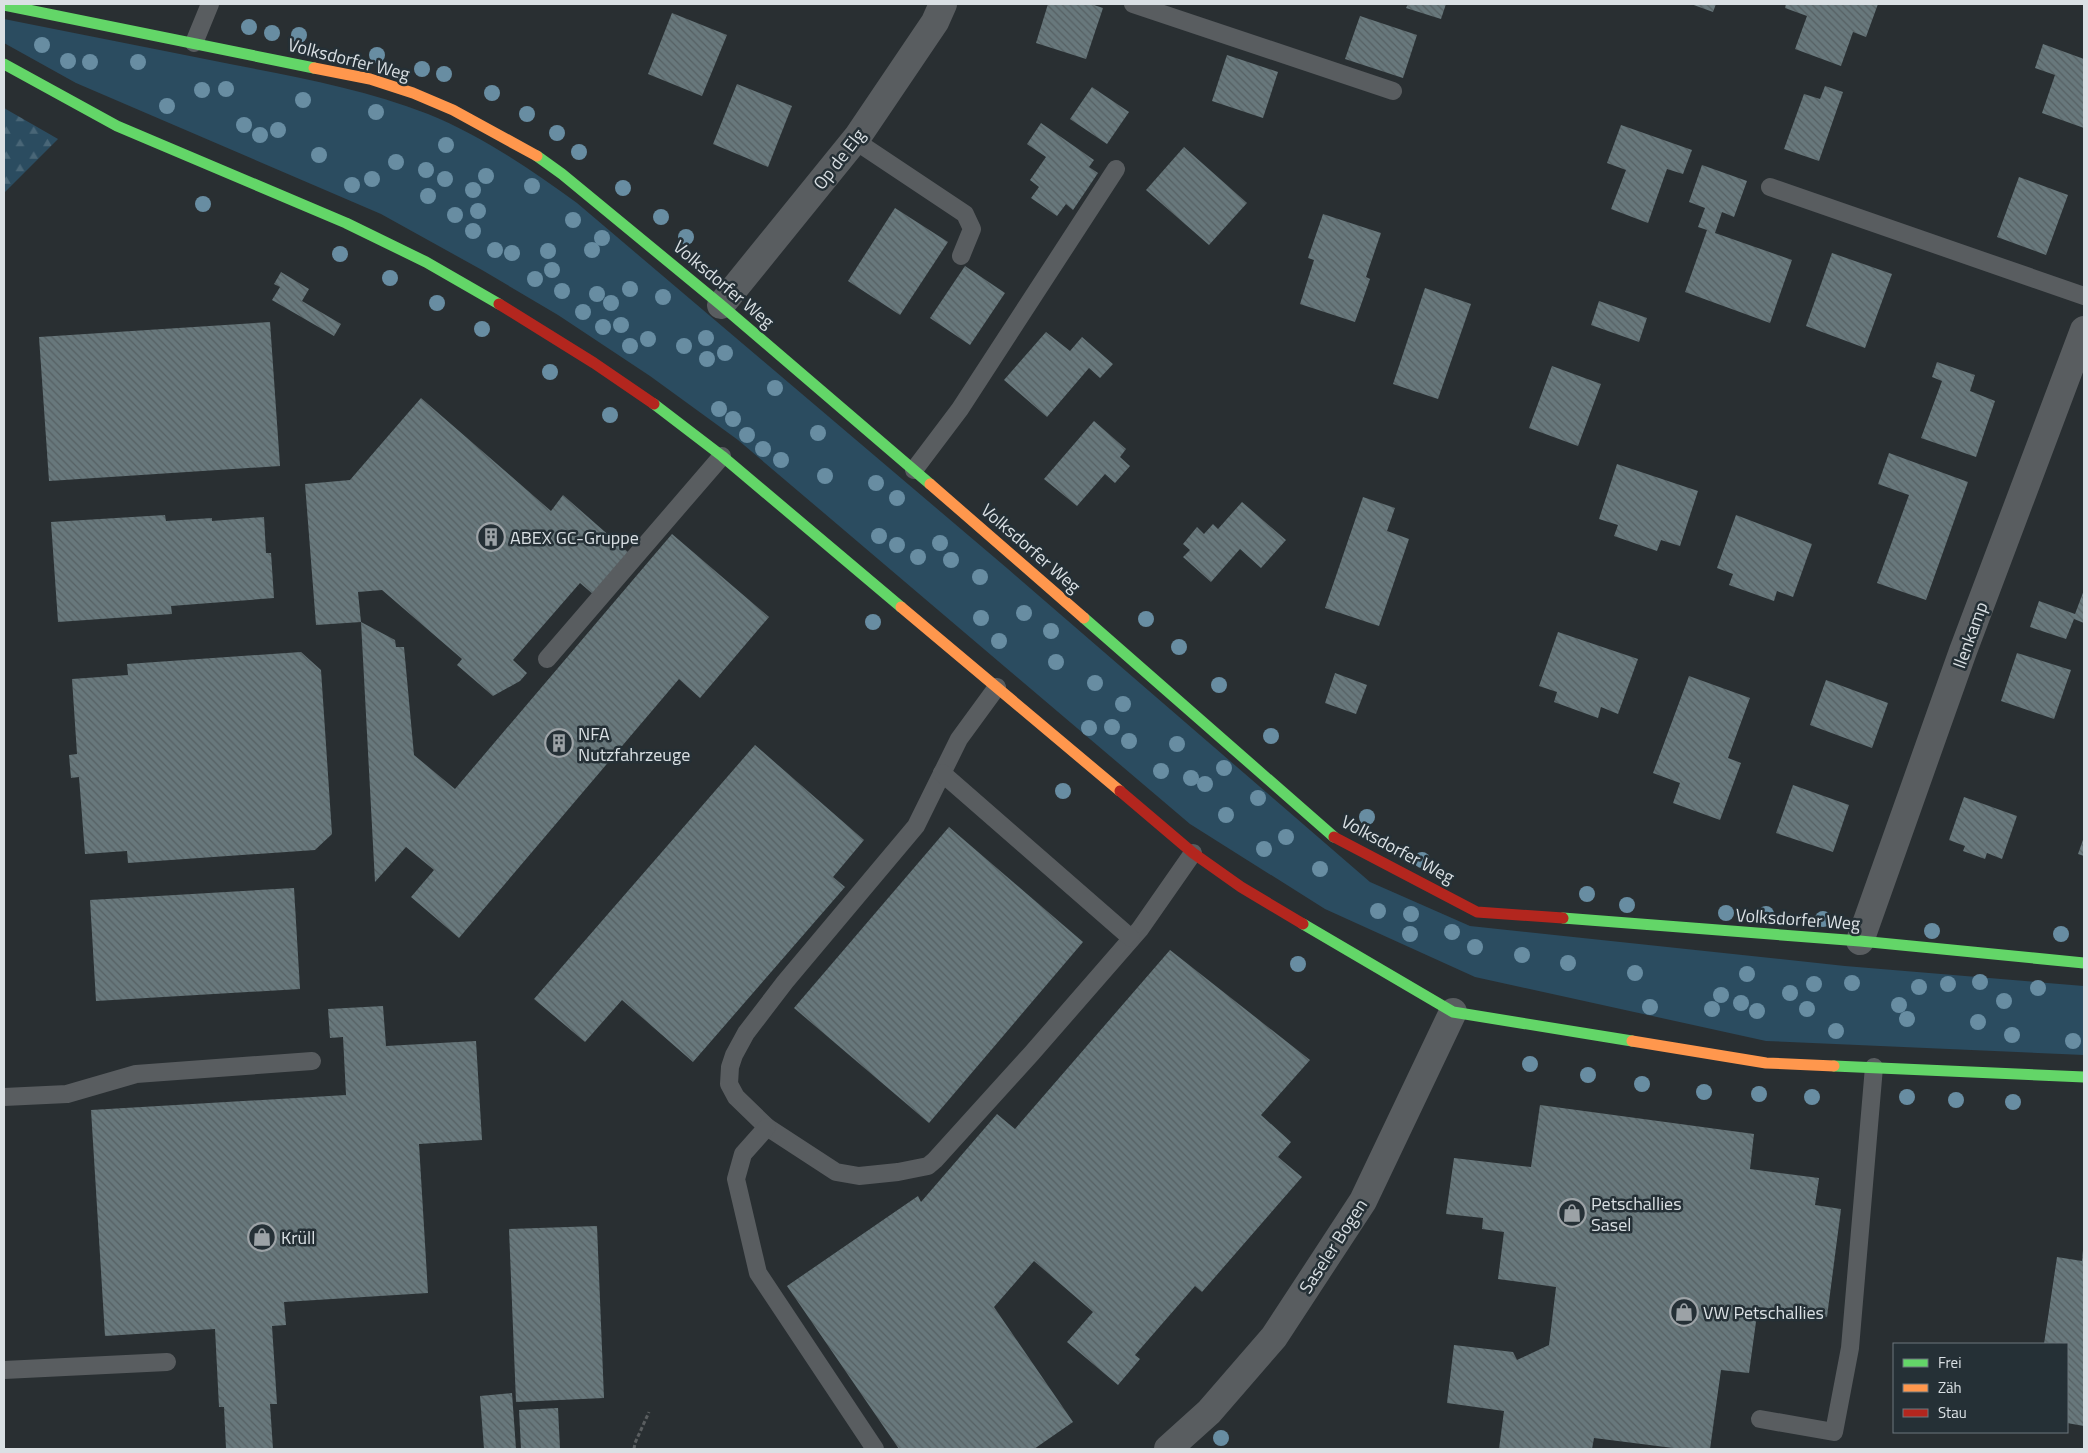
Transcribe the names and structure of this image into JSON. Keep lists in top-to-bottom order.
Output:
{
  "streets": {
    "street": [
      "Volksdorfer Weg",
      "Op de Elg",
      "Ilenkamp",
      "Saseler Bogen"
    ]
  },
  "crossings": [
    ["Volksdorfer Weg", "Op de Elg"],
    ["Volksdorfer Weg", "Ilenkamp"]
  ],
  "places": {
    "building": ["ABEX GC-Gruppe", "NFA Nutzfahrzeuge"],
    "shop": ["Petschallies Sasel", "Krüll", "VW Petschallies"]
  },
  "legend": ["Frei", "Zäh", "Stau"]
}
